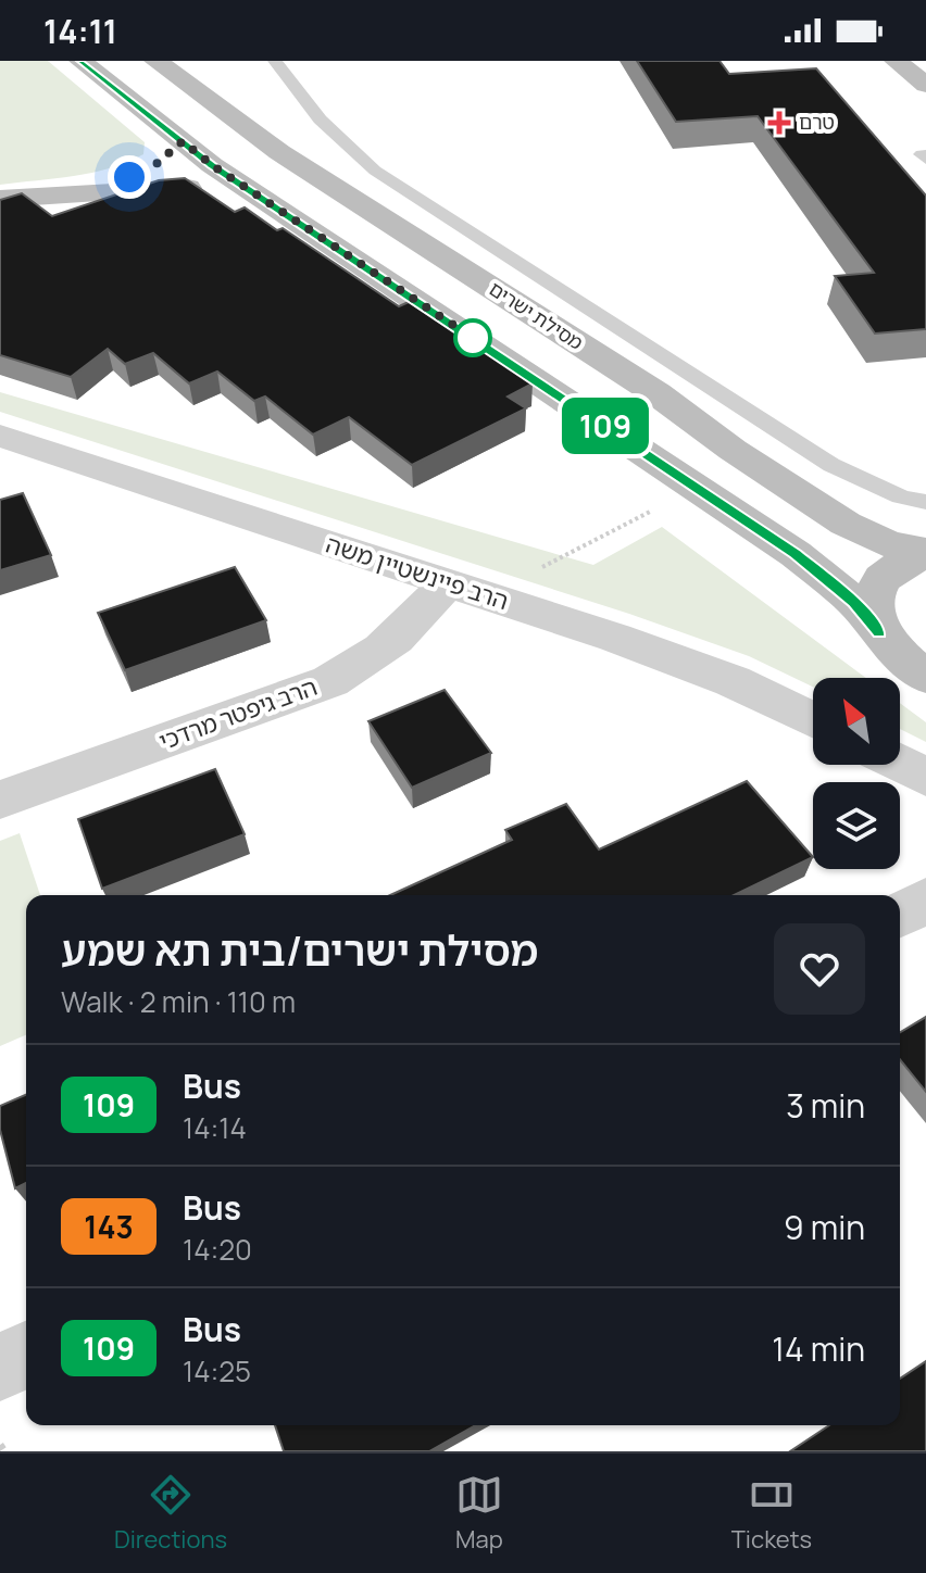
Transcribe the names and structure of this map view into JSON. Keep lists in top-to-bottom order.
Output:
{
  "streets": {
    "street": ["מסילת ישרים", "הרב פיינשטיין משה", "הרב גיפטר מרדכי"]
  },
  "crossings": [
    ["הרב פיינשטיין משה", "הרב גיפטר מרדכי"]
  ],
  "places": {
    "health": ["טרם"]
  },
  "lines": ["bus line 109"],
  "north": "top left",
  "page": {
    "status": "14:11",
    "on_map": "109",
    "heading": ["מסילת ישרים/בית תא שמע", "Walk · 2 min · 110 m"],
    "list": [
      {
        "mark": "109",
        "name": "Bus",
        "note": "14:14",
        "value": "3 min"
      },
      {
        "mark": "143",
        "name": "Bus",
        "note": "14:20",
        "value": "9 min"
      },
      {
        "mark": "109",
        "name": "Bus",
        "note": "14:25",
        "value": "14 min"
      }
    ],
    "tabs": ["Directions", "Map", "Tickets"]
  }
}
